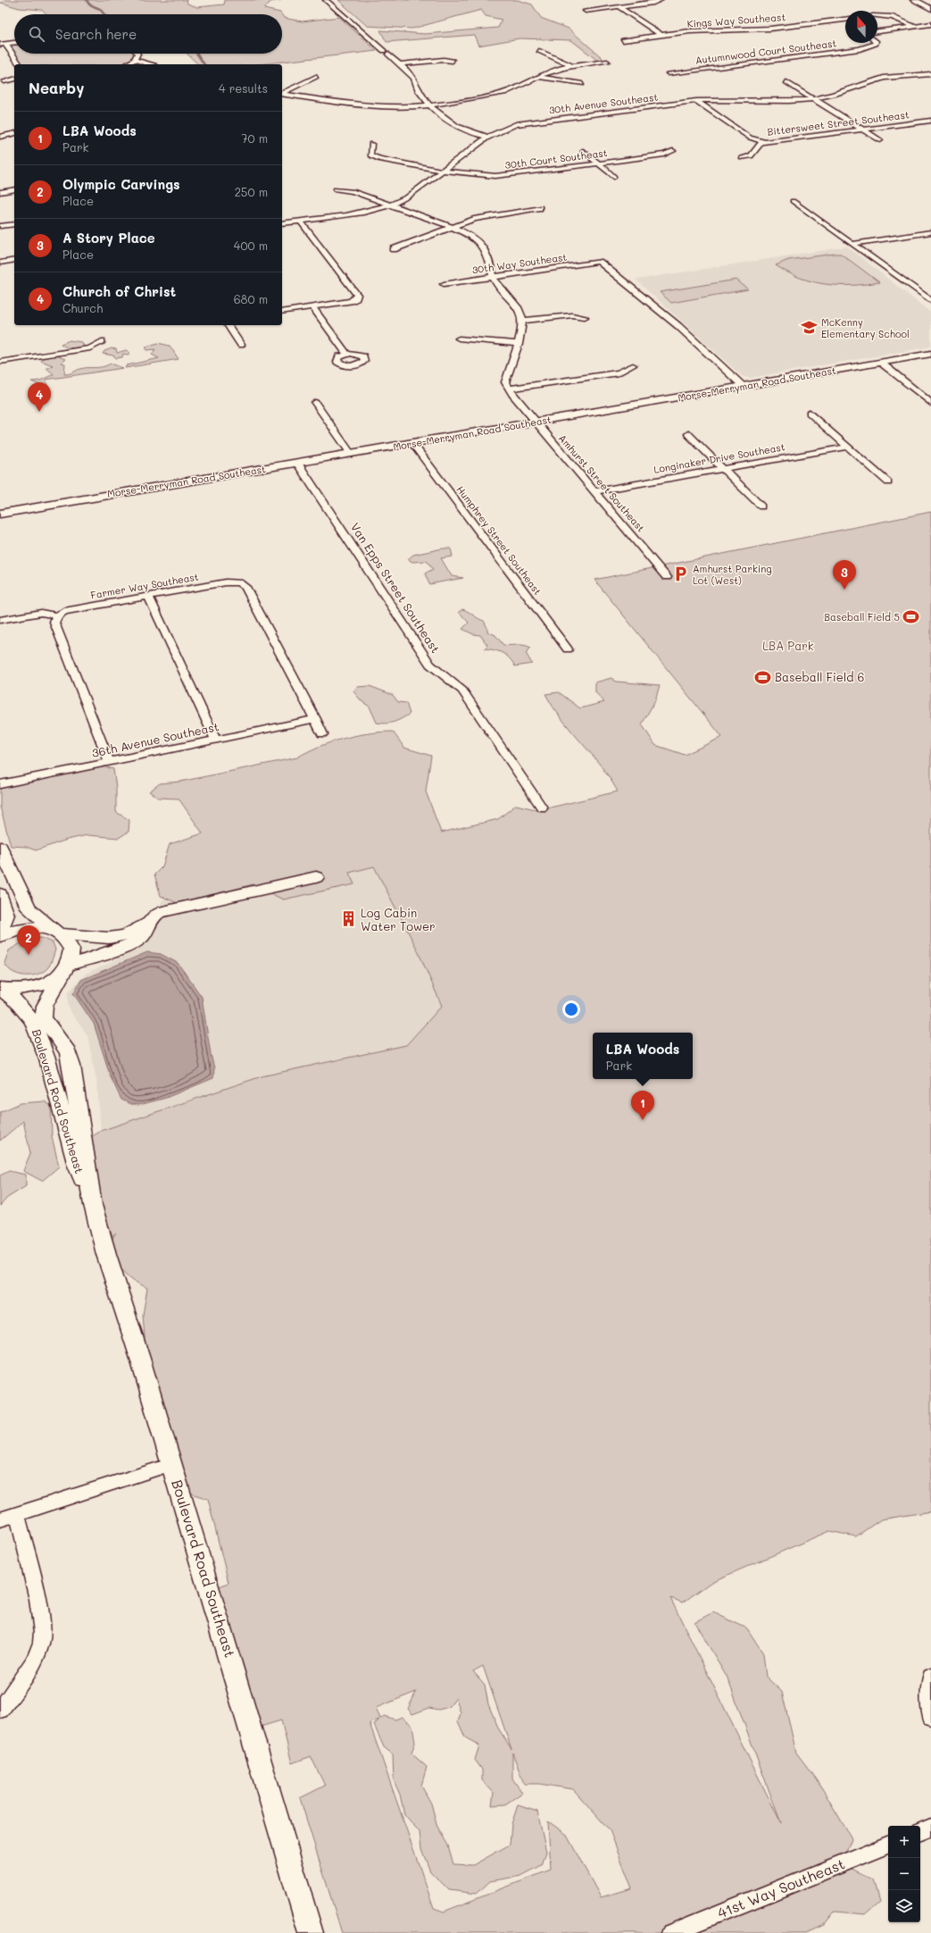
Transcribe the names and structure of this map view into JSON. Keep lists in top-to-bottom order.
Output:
{
  "streets": {
    "street": [
      "Kings Way Southeast",
      "Autumnwood Court Southeast",
      "30th Avenue Southeast",
      "Bittersweet Street Southeast",
      "30th Court Southeast",
      "30th Way Southeast",
      "Morse-Merryman Road Southeast",
      "Longinaker Drive Southeast",
      "Amhurst Street Southeast",
      "Humphrey Street Southeast",
      "Farmer Way Southeast",
      "Van Epps Street Southeast",
      "36th Avenue Southeast",
      "Boulevard Road Southeast",
      "41st Way Southeast"
    ]
  },
  "crossings": [
    ["30th Avenue Southeast", "Bittersweet Street Southeast"],
    ["30th Avenue Southeast", "30th Court Southeast"],
    ["30th Way Southeast", "Morse-Merryman Road Southeast"],
    ["Morse-Merryman Road Southeast", "Amhurst Street Southeast"],
    ["Morse-Merryman Road Southeast", "Humphrey Street Southeast"],
    ["Morse-Merryman Road Southeast", "Van Epps Street Southeast"],
    ["Longinaker Drive Southeast", "Amhurst Street Southeast"],
    ["Farmer Way Southeast", "36th Avenue Southeast"]
  ],
  "parks": ["LBA Park"],
  "places": {
    "school or university": ["McKenny Elementary School"],
    "parking": ["Amhurst Parking Lot (West)"],
    "sports": ["Baseball Field 5", "Baseball Field 6"],
    "building": ["Log Cabin Water Tower"]
  },
  "north": "top",
  "page": {
    "search": "Search here",
    "heading": ["Nearby", "4 results"],
    "list": [
      {
        "mark": "1",
        "name": "LBA Woods",
        "note": "Park",
        "value": "70 m"
      },
      {
        "mark": "2",
        "name": "Olympic Carvings",
        "note": "Place",
        "value": "250 m"
      },
      {
        "mark": "3",
        "name": "A Story Place",
        "note": "Place",
        "value": "400 m"
      },
      {
        "mark": "4",
        "name": "Church of Christ",
        "note": "Church",
        "value": "680 m"
      }
    ],
    "pins": [
      "4",
      "3",
      "2",
      "1"
    ],
    "popup": ["LBA Woods", "Park"],
    "map_buttons": ["+", "−"]
  }
}
